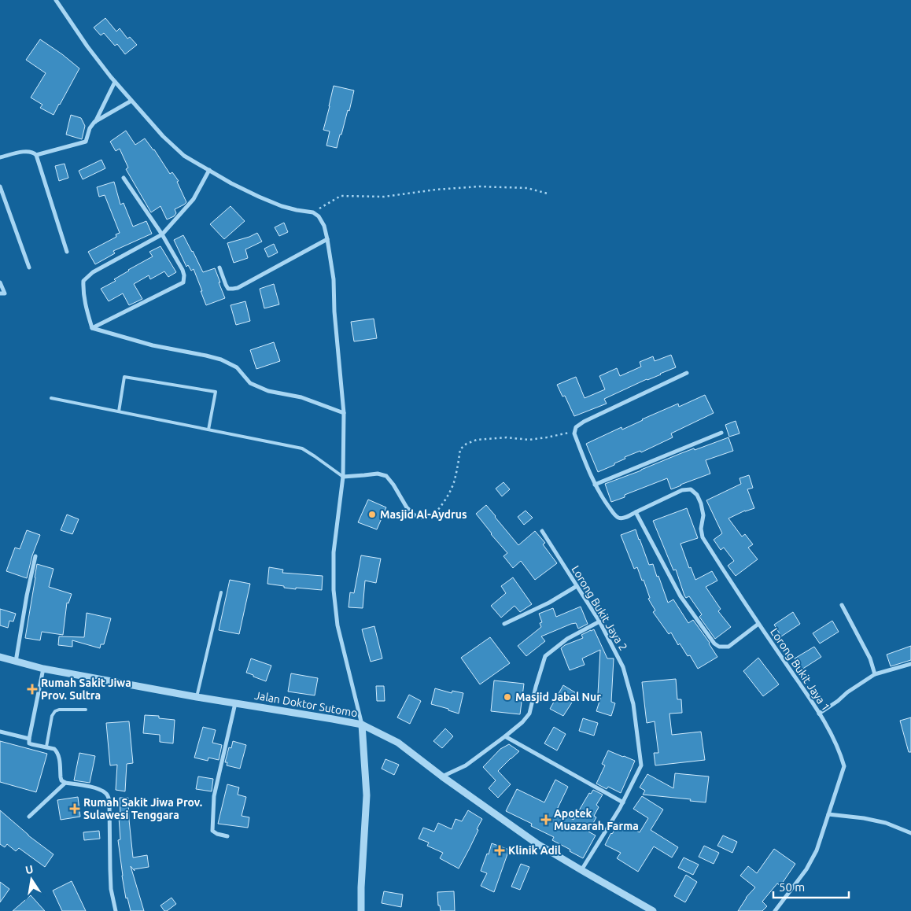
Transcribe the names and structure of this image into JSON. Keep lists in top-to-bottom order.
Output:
{
  "streets": {
    "street": ["Lorong Bukit Jaya 2", "Lorong Bukit Jaya 1", "Jalan Doktor Sutomo"]
  },
  "crossings": [
    ["Lorong Bukit Jaya 2", "Jalan Doktor Sutomo"]
  ],
  "places": {
    "other": ["Masjid Al-Aydrus", "Masjid Jabal Nur"],
    "health": [
      "Rumah Sakit Jiwa Prov. Sultra",
      "Rumah Sakit Jiwa Prov. Sulawesi Tenggara",
      "Apotek Muazarah Farma",
      "Klinik Adil"
    ]
  },
  "scale_bar": "50 m",
  "north": "top"
}
